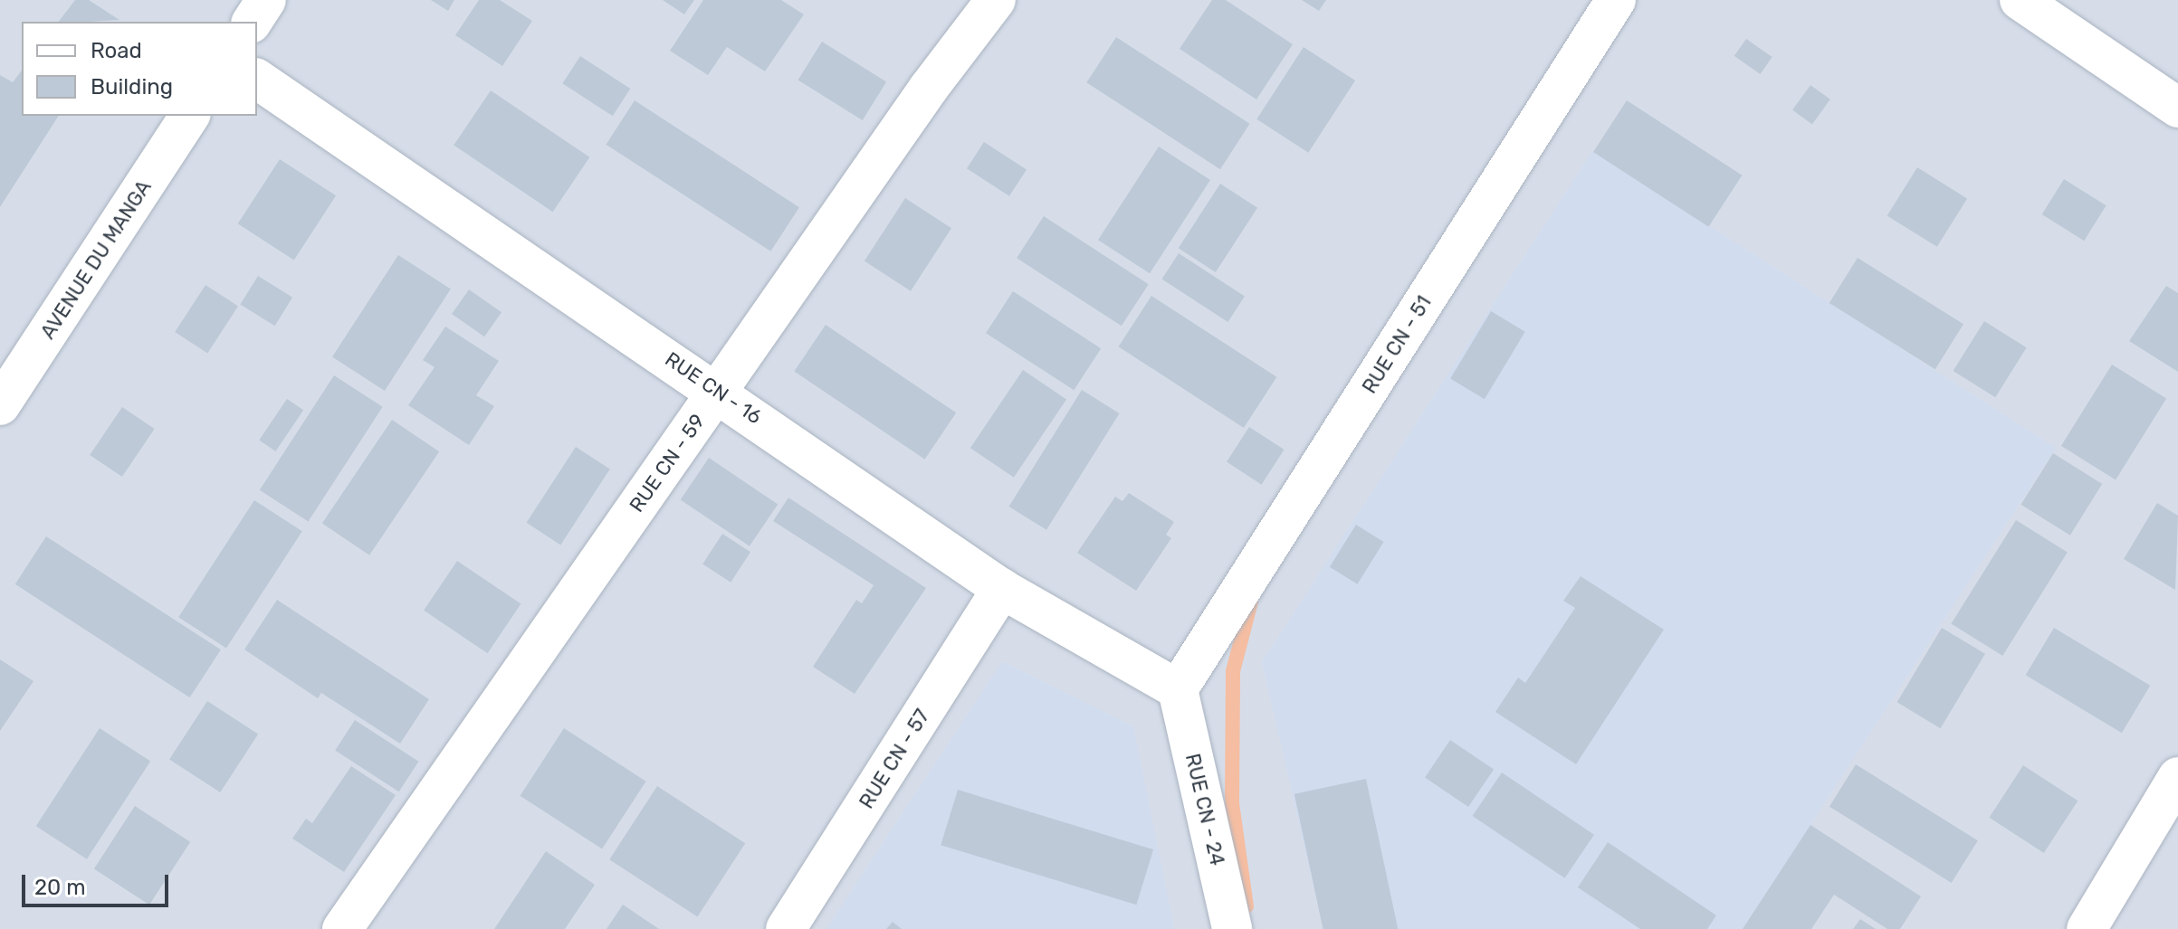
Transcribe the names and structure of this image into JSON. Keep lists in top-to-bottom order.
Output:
{
  "streets": {
    "street": [
      "AVENUE DU MANGA",
      "RUE CN - 51",
      "RUE CN - 16",
      "RUE CN - 59",
      "RUE CN - 57",
      "RUE CN - 24"
    ]
  },
  "crossings": [
    ["RUE CN - 51", "RUE CN - 16"],
    ["RUE CN - 51", "RUE CN - 24"],
    ["RUE CN - 16", "RUE CN - 59"],
    ["RUE CN - 16", "RUE CN - 57"],
    ["RUE CN - 16", "RUE CN - 24"]
  ],
  "legend": ["Road", "Building"],
  "scale_bar": "20 m"
}
